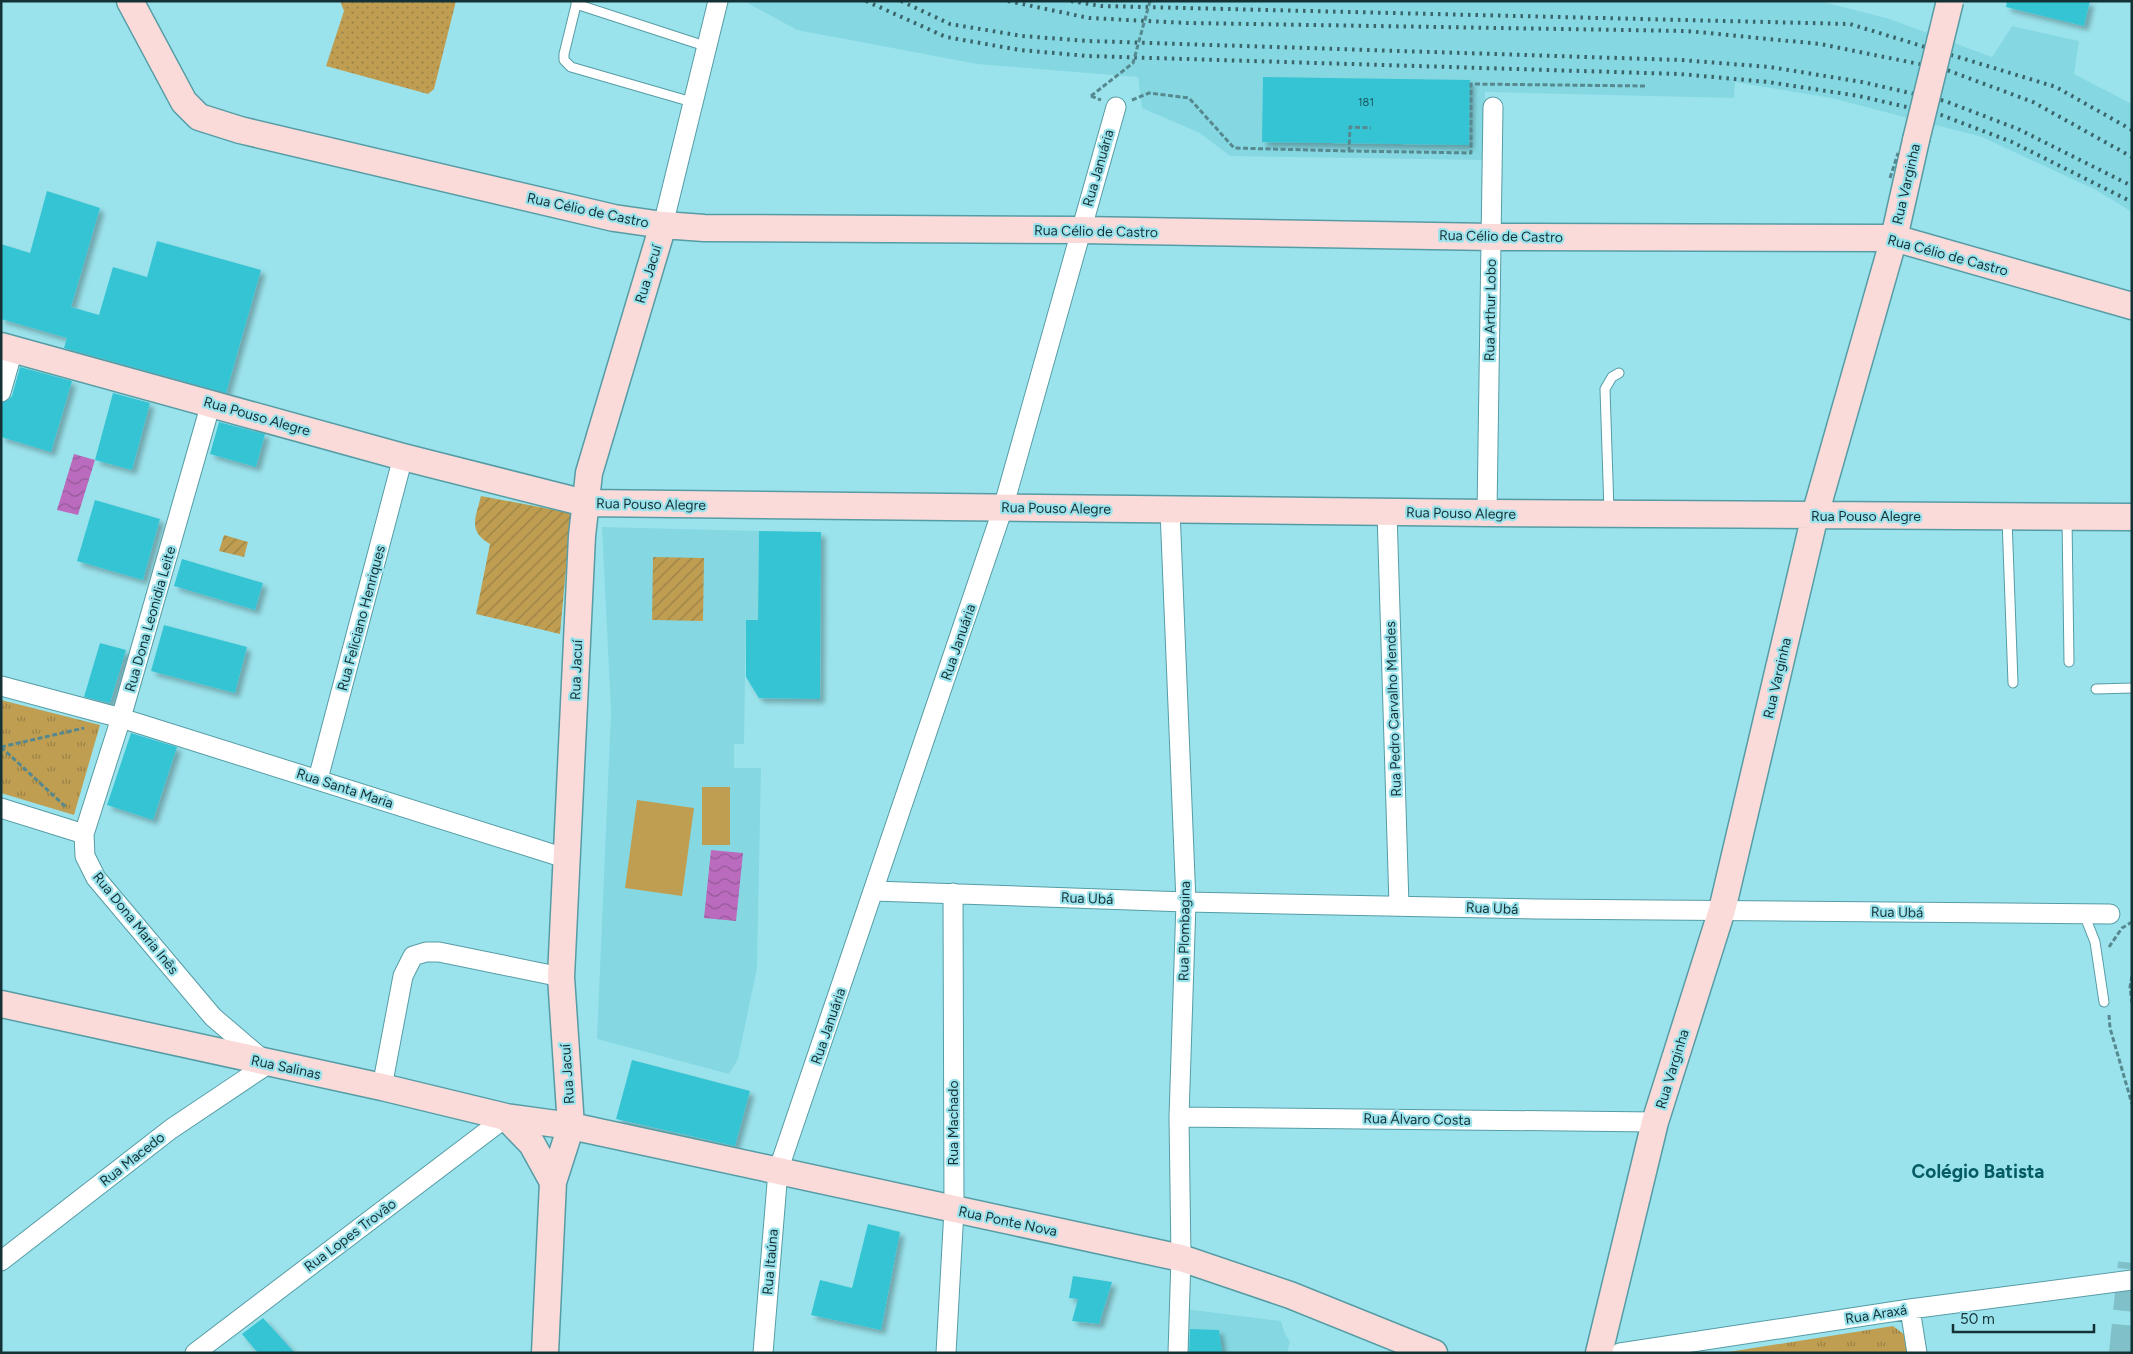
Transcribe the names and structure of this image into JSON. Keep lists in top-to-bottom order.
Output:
{
  "streets": {
    "street": [
      "Rua Januária",
      "Rua Varginha",
      "Rua Célio de Castro",
      "Rua Jacuí",
      "Rua Arthur Lobo",
      "Rua Pouso Alegre",
      "Rua Feliciano Henriques",
      "Rua Dona Leonidia Leite",
      "Rua Pedro Carvalho Mendes",
      "Rua Santa Maria",
      "Rua Ubá",
      "Rua Dona Maria Inês",
      "Rua Plombagina",
      "Rua Salinas",
      "Rua Álvaro Costa",
      "Rua Machado",
      "Rua Macedo",
      "Rua Ponte Nova",
      "Rua Lopes Trovão",
      "Rua Itaúna",
      "Rua Araxá"
    ]
  },
  "crossings": [
    ["Rua Januária", "Rua Célio de Castro"],
    ["Rua Januária", "Rua Pouso Alegre"],
    ["Rua Januária", "Rua Ubá"],
    ["Rua Januária", "Rua Ponte Nova"],
    ["Rua Januária", "Rua Itaúna"],
    ["Rua Varginha", "Rua Célio de Castro"],
    ["Rua Varginha", "Rua Pouso Alegre"],
    ["Rua Varginha", "Rua Ubá"],
    ["Rua Varginha", "Rua Álvaro Costa"],
    ["Rua Célio de Castro", "Rua Jacuí"],
    ["Rua Célio de Castro", "Rua Arthur Lobo"],
    ["Rua Jacuí", "Rua Pouso Alegre"],
    ["Rua Jacuí", "Rua Santa Maria"],
    ["Rua Jacuí", "Rua Salinas"],
    ["Rua Jacuí", "Rua Ponte Nova"],
    ["Rua Arthur Lobo", "Rua Pouso Alegre"],
    ["Rua Pouso Alegre", "Rua Feliciano Henriques"],
    ["Rua Pouso Alegre", "Rua Dona Leonidia Leite"],
    ["Rua Pouso Alegre", "Rua Pedro Carvalho Mendes"],
    ["Rua Pouso Alegre", "Rua Plombagina"],
    ["Rua Feliciano Henriques", "Rua Santa Maria"],
    ["Rua Dona Leonidia Leite", "Rua Santa Maria"],
    ["Rua Dona Leonidia Leite", "Rua Dona Maria Inês"],
    ["Rua Pedro Carvalho Mendes", "Rua Ubá"],
    ["Rua Ubá", "Rua Plombagina"],
    ["Rua Ubá", "Rua Machado"],
    ["Rua Dona Maria Inês", "Rua Salinas"],
    ["Rua Dona Maria Inês", "Rua Macedo"],
    ["Rua Plombagina", "Rua Álvaro Costa"],
    ["Rua Plombagina", "Rua Ponte Nova"],
    ["Rua Salinas", "Rua Macedo"],
    ["Rua Salinas", "Rua Ponte Nova"],
    ["Rua Salinas", "Rua Lopes Trovão"],
    ["Rua Machado", "Rua Ponte Nova"],
    ["Rua Ponte Nova", "Rua Itaúna"]
  ],
  "districts": ["Colégio Batista"],
  "house_numbers": ["181"],
  "scale_bar": "50 m"
}
